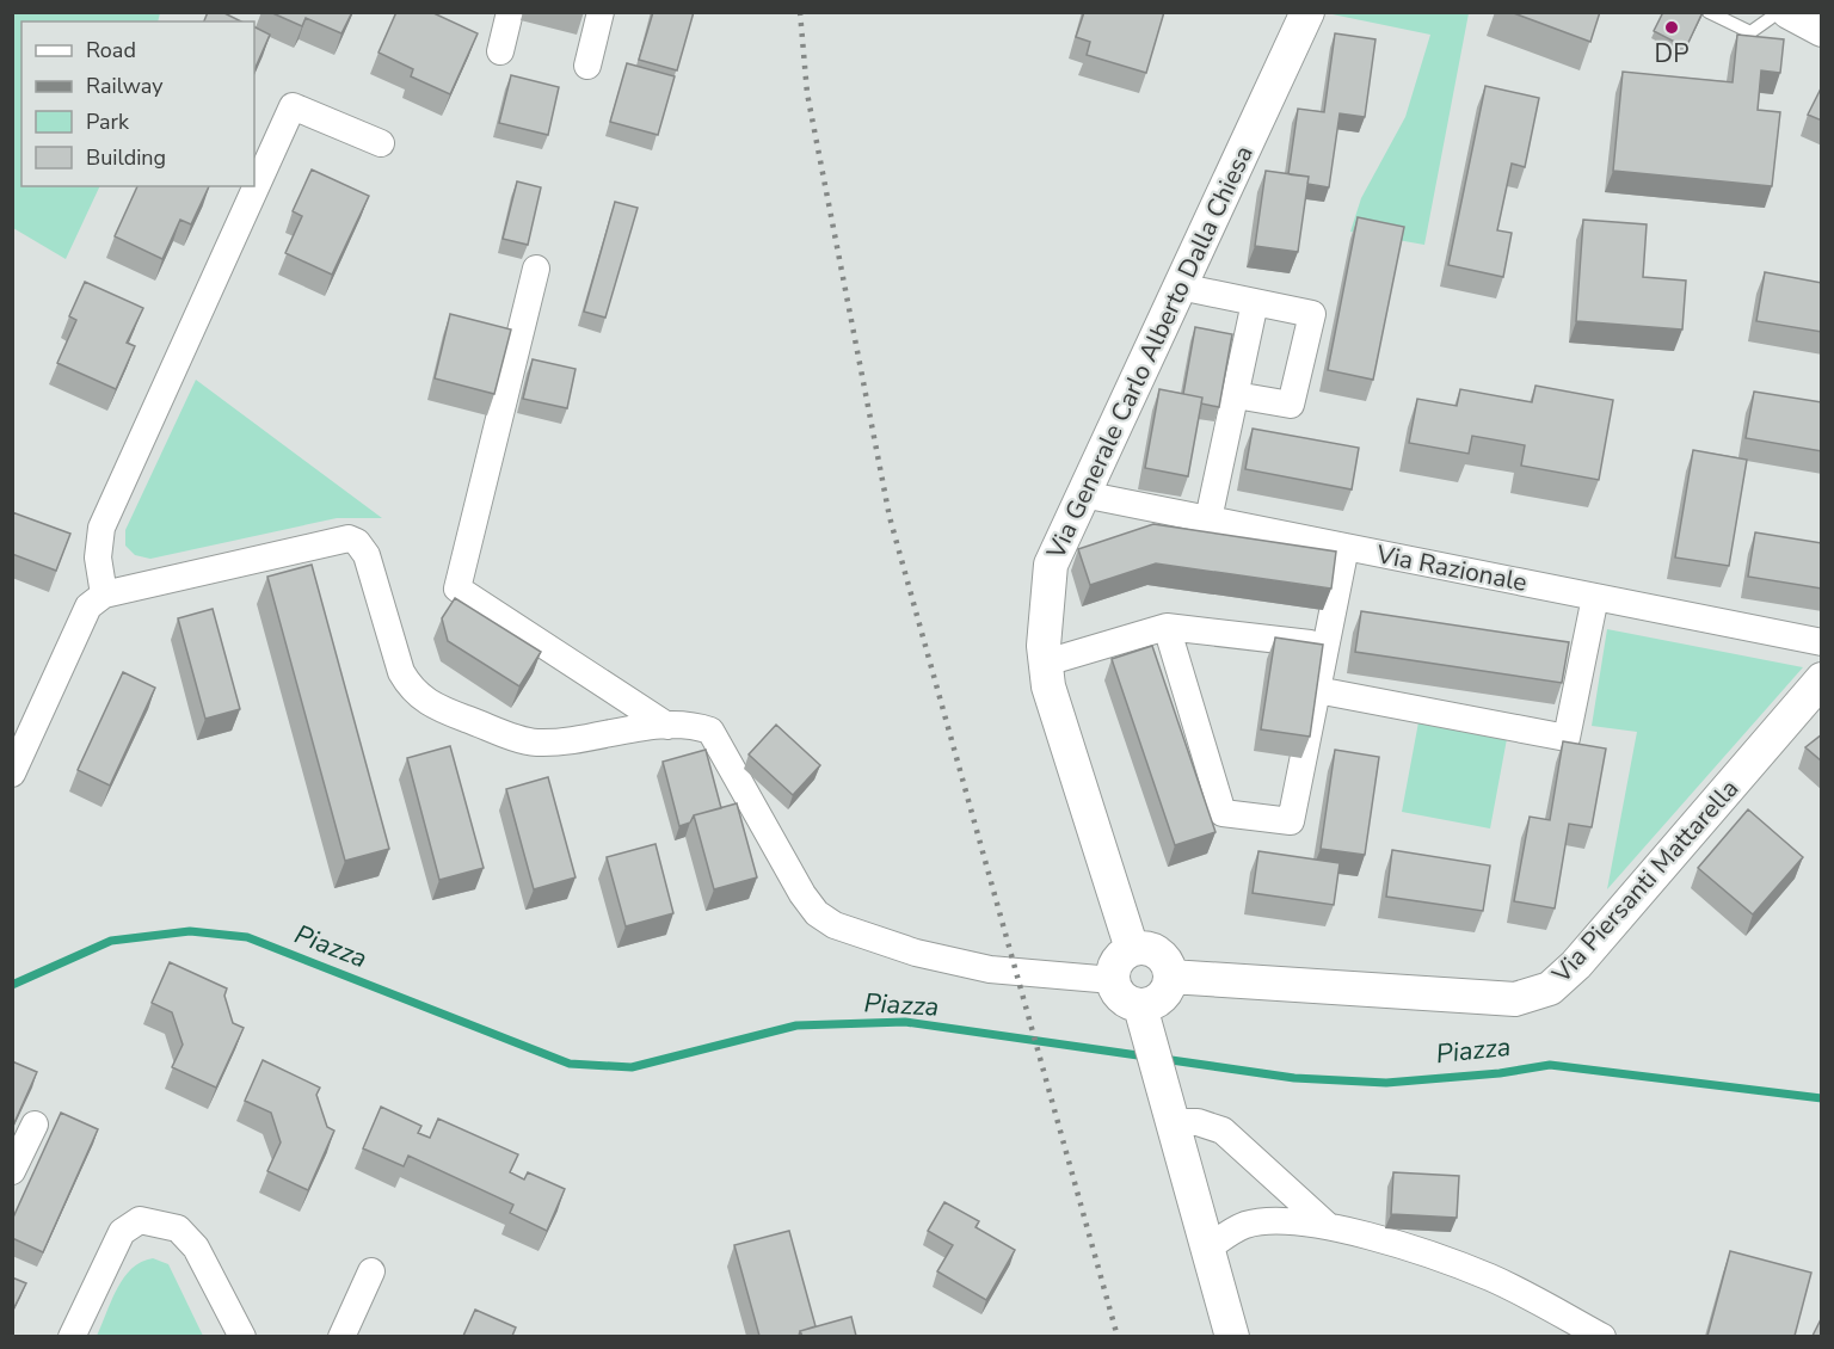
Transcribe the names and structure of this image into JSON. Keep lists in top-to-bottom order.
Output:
{
  "streets": {
    "street": ["Via Generale Carlo Alberto Dalla Chiesa", "Via Razionale", "Via Piersanti Mattarella"]
  },
  "crossings": [
    ["Via Generale Carlo Alberto Dalla Chiesa", "Via Razionale"],
    ["Via Generale Carlo Alberto Dalla Chiesa", "Via Piersanti Mattarella"]
  ],
  "water": ["Piazza"],
  "places": ["DP"],
  "legend": [
    "Road",
    "Railway",
    "Park",
    "Building"
  ]
}
